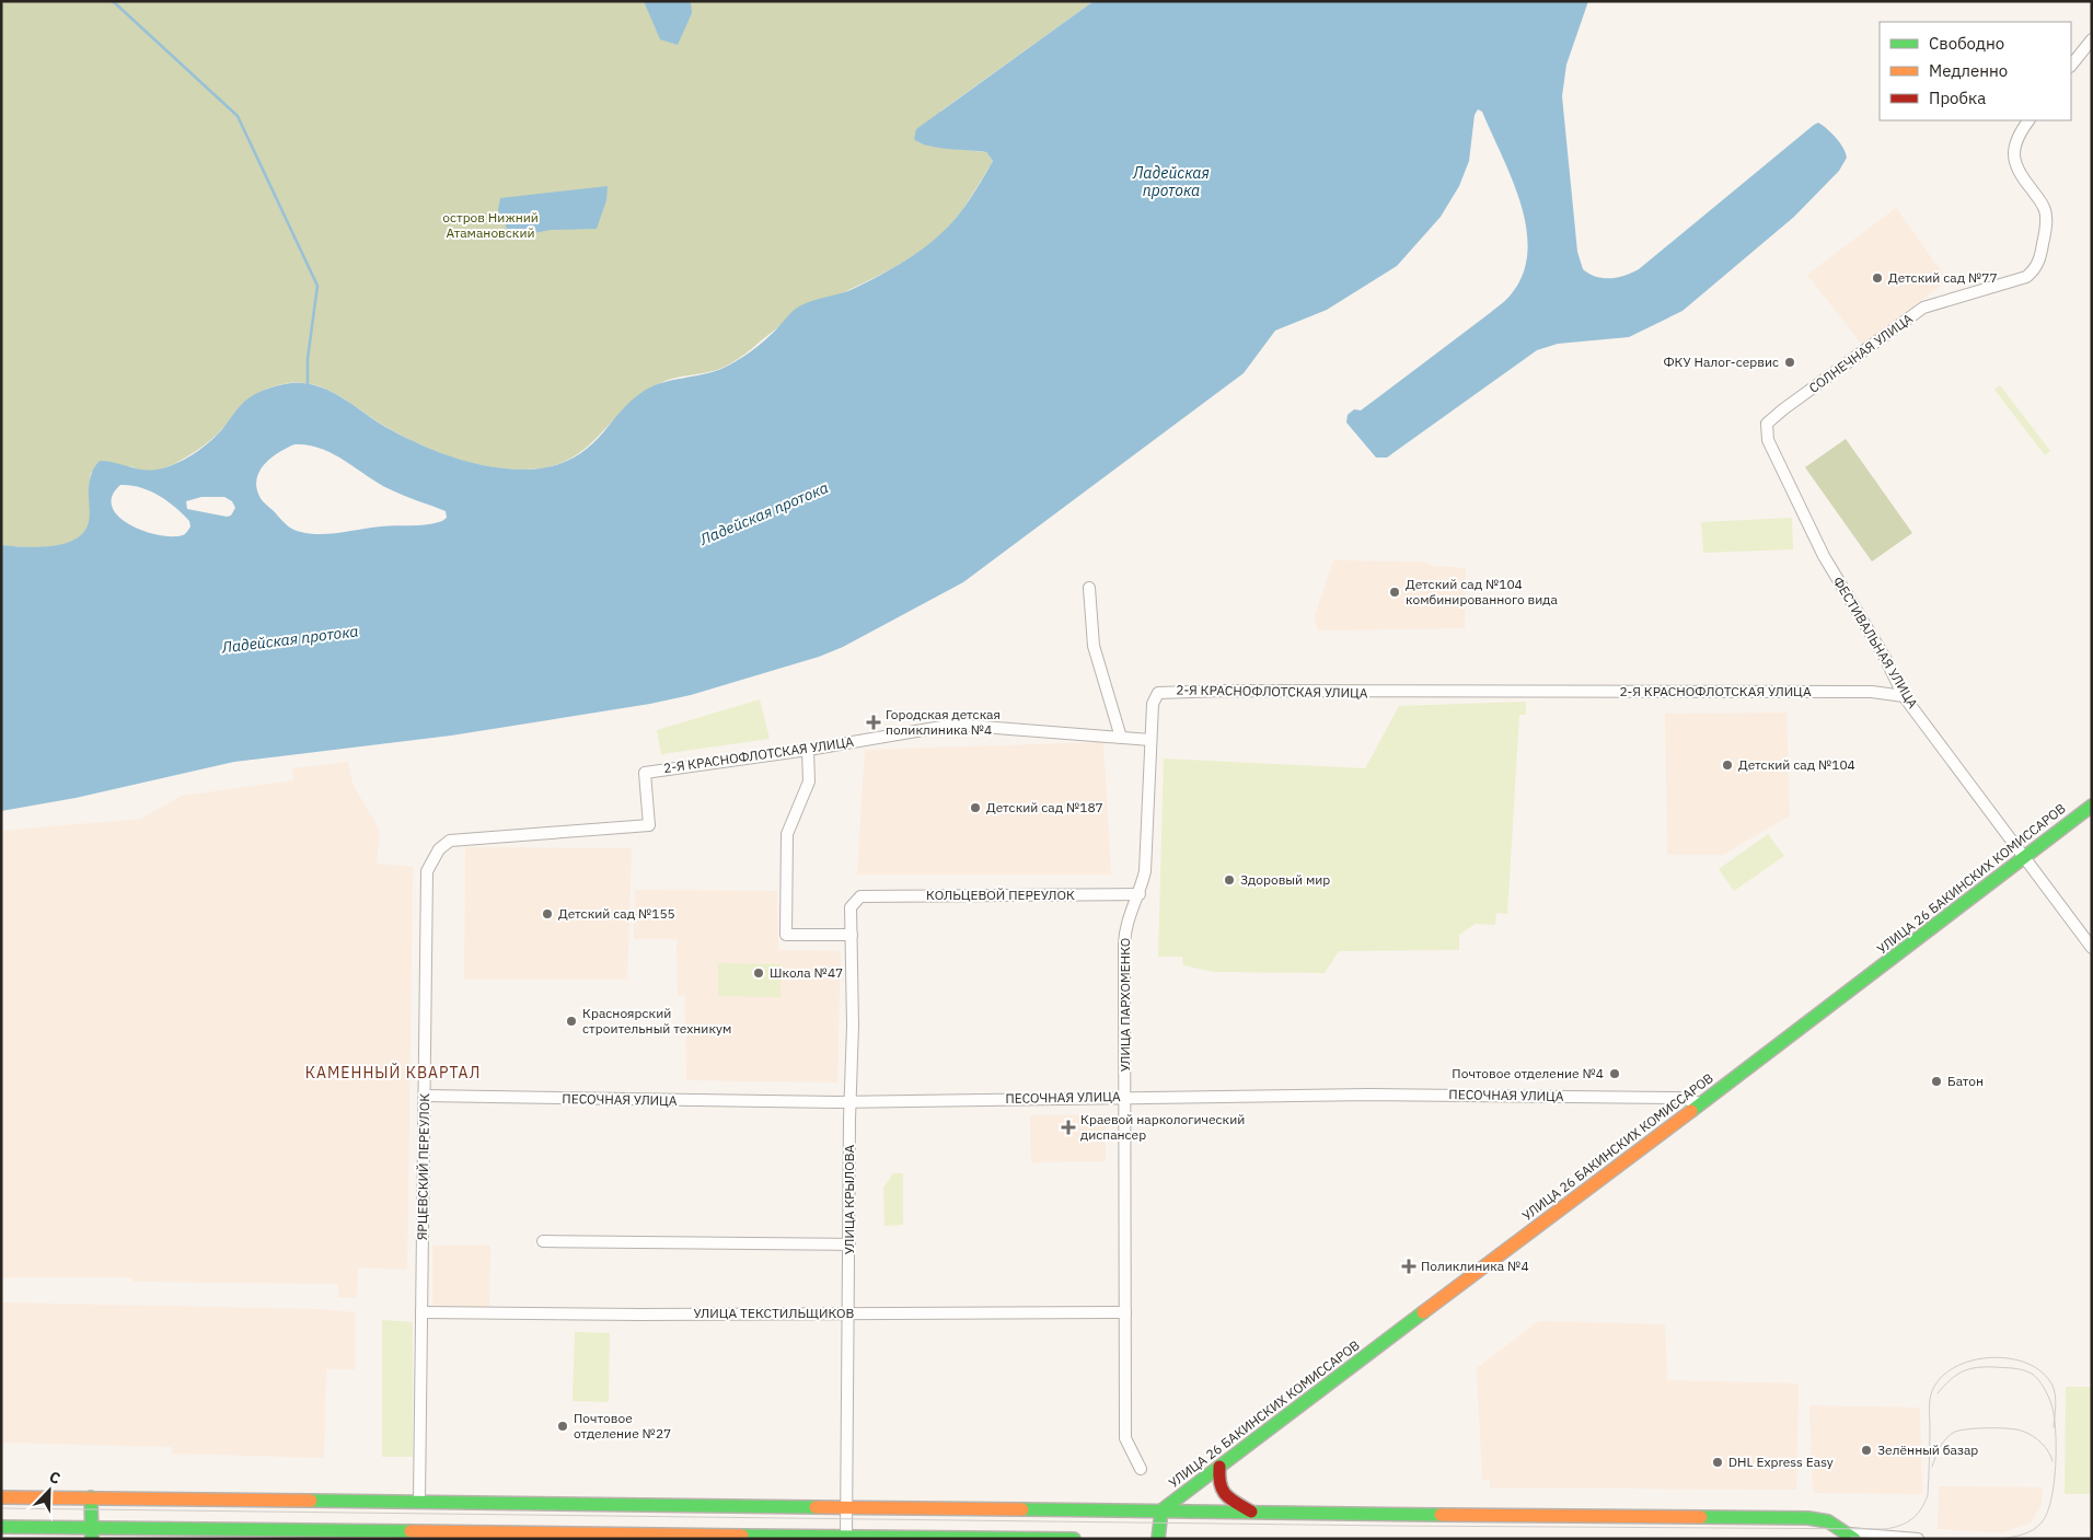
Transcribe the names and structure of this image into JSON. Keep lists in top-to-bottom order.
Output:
{
  "streets": {
    "main road": ["УЛИЦА 26 БАКИНСКИХ КОМИССАРОВ"],
    "street": [
      "СОЛНЕЧНАЯ УЛИЦА",
      "ФЕСТИВАЛЬНАЯ УЛИЦА",
      "2-Я КРАСНОФЛОТСКАЯ УЛИЦА",
      "КОЛЬЦЕВОЙ ПЕРЕУЛОК",
      "УЛИЦА ПАРХОМЕНКО",
      "ПЕСОЧНАЯ УЛИЦА",
      "ЯРЦЕВСКИЙ ПЕРЕУЛОК",
      "УЛИЦА КРЫЛОВА",
      "УЛИЦА ТЕКСТИЛЬЩИКОВ"
    ]
  },
  "crossings": [
    ["СОЛНЕЧНАЯ УЛИЦА", "ФЕСТИВАЛЬНАЯ УЛИЦА"],
    ["ФЕСТИВАЛЬНАЯ УЛИЦА", "2-Я КРАСНОФЛОТСКАЯ УЛИЦА"],
    ["ФЕСТИВАЛЬНАЯ УЛИЦА", "УЛИЦА 26 БАКИНСКИХ КОМИССАРОВ"],
    ["2-Я КРАСНОФЛОТСКАЯ УЛИЦА", "УЛИЦА ПАРХОМЕНКО"],
    ["2-Я КРАСНОФЛОТСКАЯ УЛИЦА", "ЯРЦЕВСКИЙ ПЕРЕУЛОК"],
    ["УЛИЦА 26 БАКИНСКИХ КОМИССАРОВ", "ПЕСОЧНАЯ УЛИЦА"],
    ["КОЛЬЦЕВОЙ ПЕРЕУЛОК", "УЛИЦА ПАРХОМЕНКО"],
    ["КОЛЬЦЕВОЙ ПЕРЕУЛОК", "УЛИЦА КРЫЛОВА"],
    ["УЛИЦА ПАРХОМЕНКО", "ПЕСОЧНАЯ УЛИЦА"],
    ["УЛИЦА ПАРХОМЕНКО", "УЛИЦА ТЕКСТИЛЬЩИКОВ"],
    ["ПЕСОЧНАЯ УЛИЦА", "ЯРЦЕВСКИЙ ПЕРЕУЛОК"],
    ["ПЕСОЧНАЯ УЛИЦА", "УЛИЦА КРЫЛОВА"],
    ["ЯРЦЕВСКИЙ ПЕРЕУЛОК", "УЛИЦА ТЕКСТИЛЬЩИКОВ"],
    ["УЛИЦА КРЫЛОВА", "УЛИЦА ТЕКСТИЛЬЩИКОВ"]
  ],
  "districts": ["КАМЕННЫЙ КВАРТАЛ"],
  "water": ["Ладейская протока"],
  "parks": ["остров Нижний Атамановский"],
  "places": {
    "other": [
      "Детский сад №77",
      "ФКУ Налог-сервис",
      "Детский сад №104 комбинированного вида",
      "Детский сад №104",
      "Детский сад №187",
      "Здоровый мир",
      "Детский сад №155",
      "Школа №47",
      "Красноярский строительный техникум",
      "Почтовое отделение №4",
      "Батон",
      "Почтовое отделение №27",
      "Зелённый базар",
      "DHL Express Easy"
    ],
    "health": ["Городская детская поликлиника №4", "Краевой наркологический диспансер", "Поликлиника №4"]
  },
  "legend": ["Свободно", "Медленно", "Пробка"],
  "north": "top right"
}
